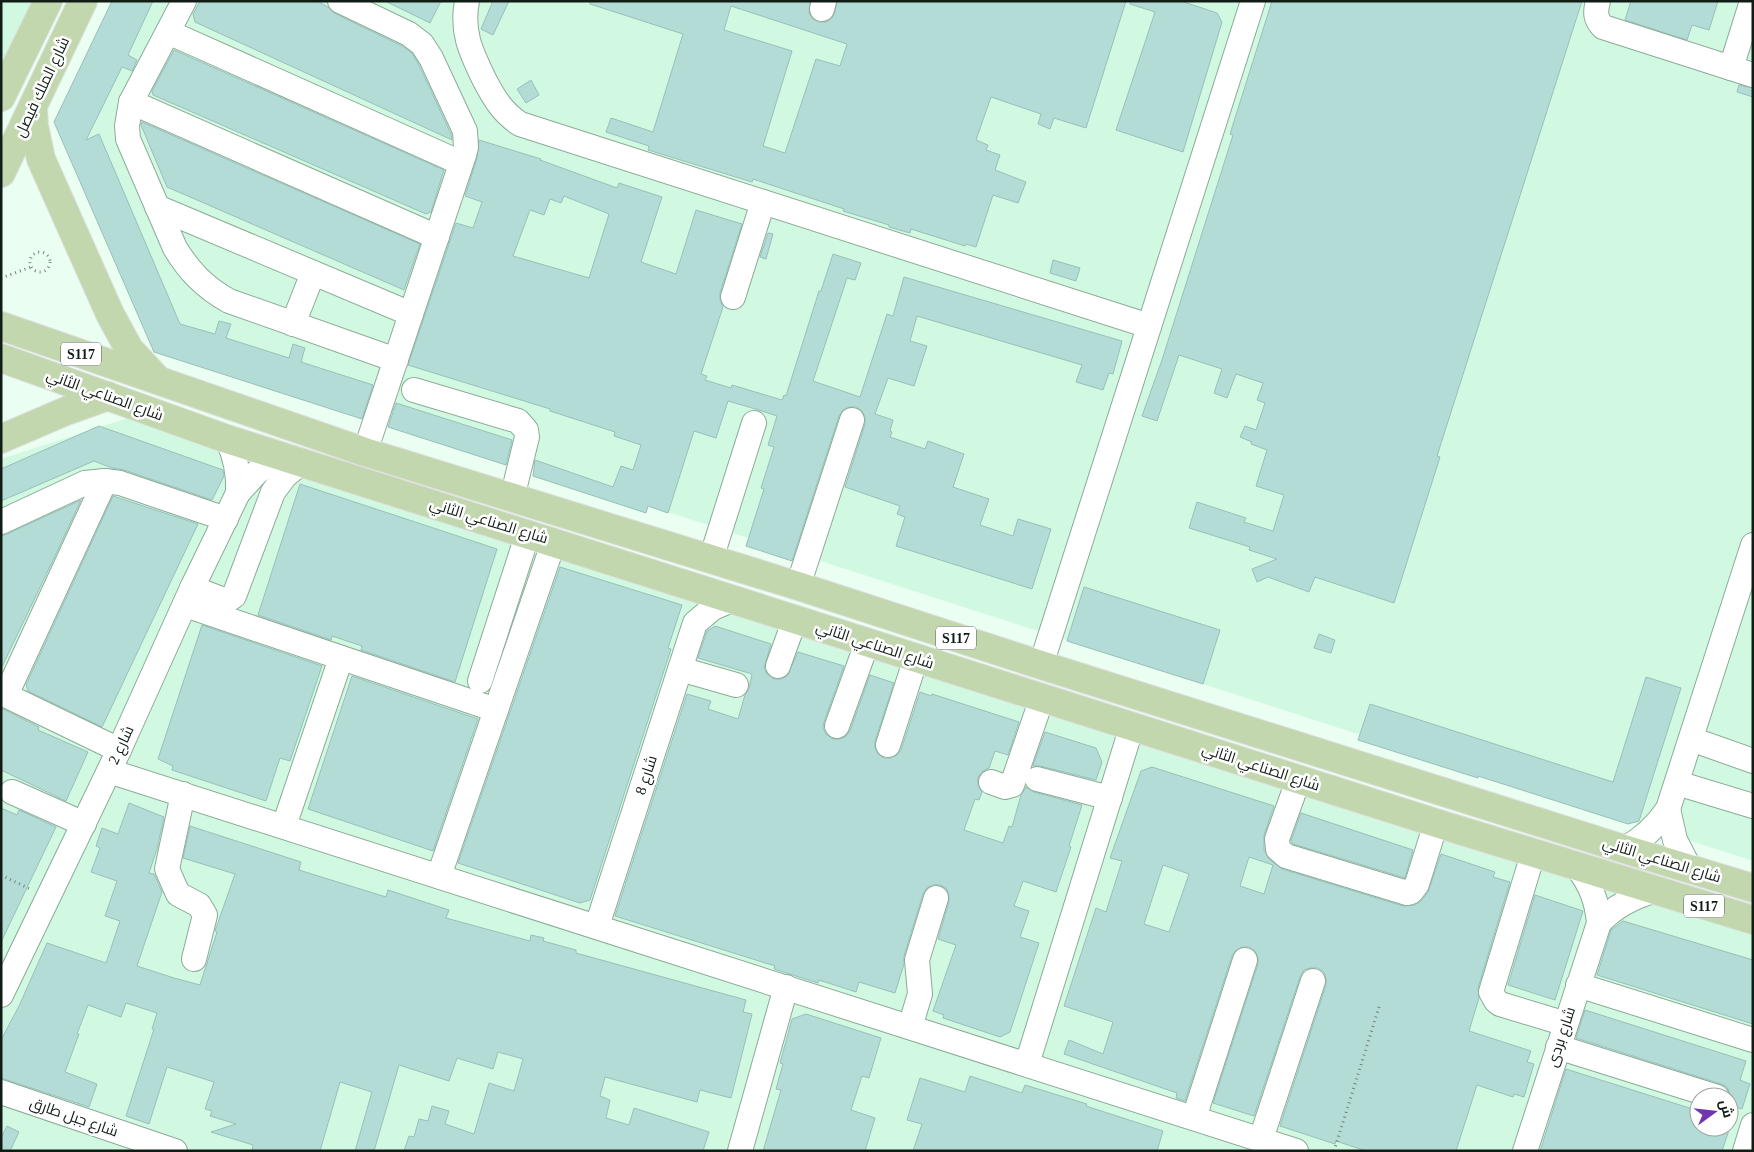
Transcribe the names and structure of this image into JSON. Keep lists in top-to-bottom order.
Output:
{
  "streets": {
    "main road": ["شارع الملك فيصل", "S117", "شارع الصناعي الثاني"],
    "street": [
      "شارع 2",
      "شارع 8",
      "شارع بردى",
      "شارع جبل طارق"
    ]
  },
  "crossings": [
    ["شارع الصناعي الثاني", "شارع 2"],
    ["شارع الصناعي الثاني", "شارع بردى"]
  ],
  "north": "right"
}
